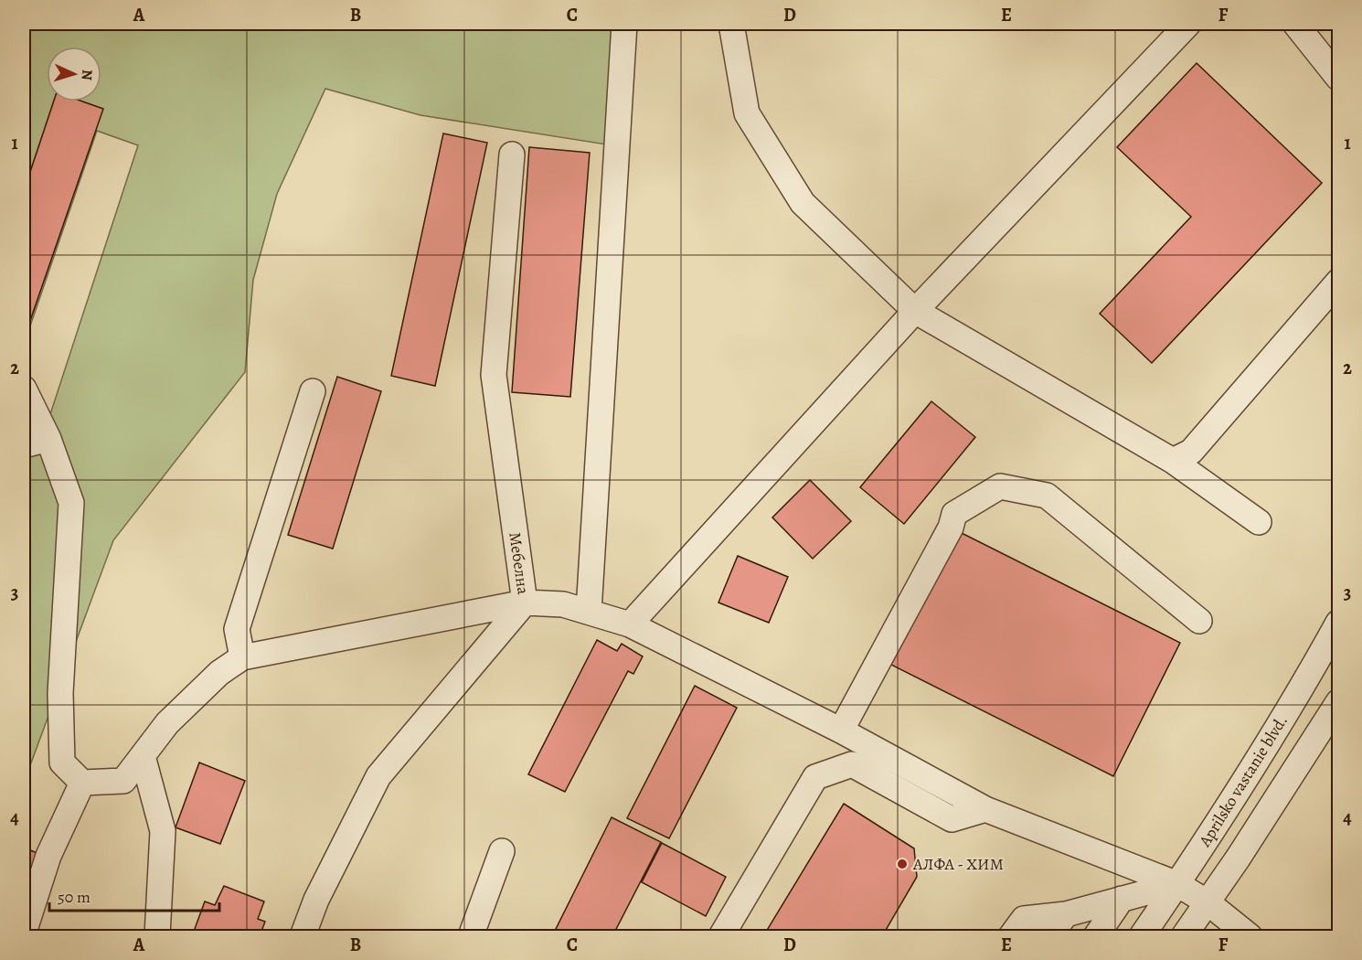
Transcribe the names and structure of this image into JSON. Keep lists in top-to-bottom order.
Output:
{
  "streets": {
    "street": ["Мебелна", "Aprilsko vastanie blvd."]
  },
  "places": ["АЛФА - ХИМ"],
  "scale_bar": "50 m",
  "north": "right",
  "grid": {
    "columns": [
      "A",
      "B",
      "C",
      "D",
      "E",
      "F"
    ],
    "rows": [
      "1",
      "2",
      "3",
      "4"
    ]
  }
}
